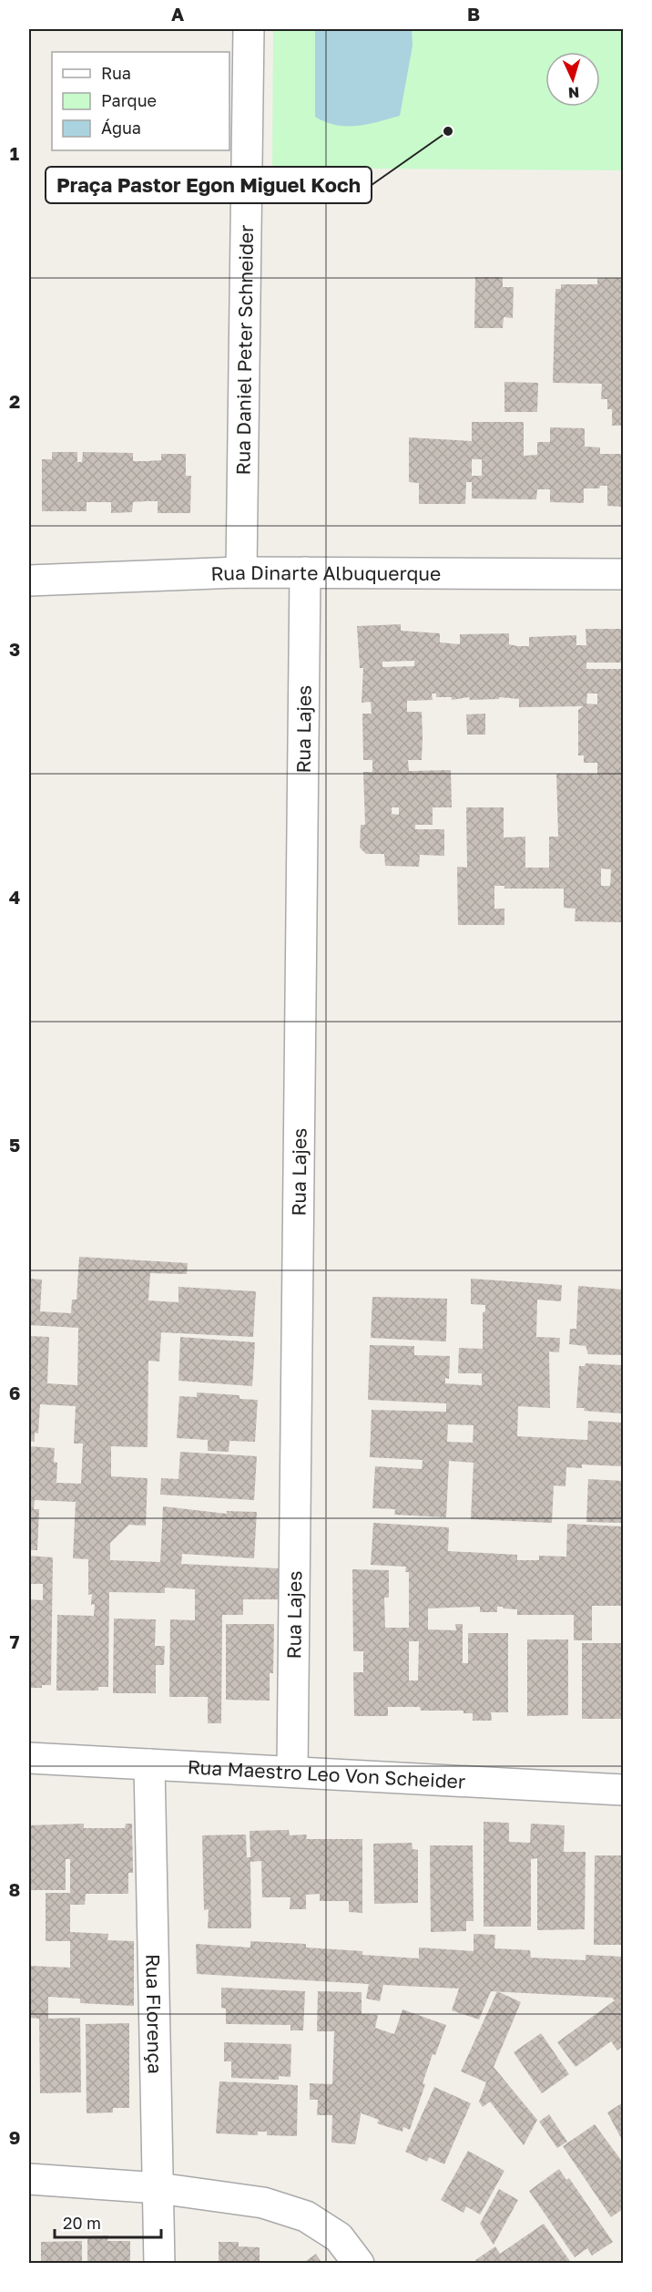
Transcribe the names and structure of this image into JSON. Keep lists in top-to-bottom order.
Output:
{
  "streets": {
    "street": [
      "Rua Daniel Peter Schneider",
      "Rua Dinarte Albuquerque",
      "Rua Lajes",
      "Rua Maestro Leo Von Scheider",
      "Rua Florença"
    ]
  },
  "crossings": [
    ["Rua Daniel Peter Schneider", "Rua Dinarte Albuquerque"],
    ["Rua Dinarte Albuquerque", "Rua Lajes"],
    ["Rua Lajes", "Rua Maestro Leo Von Scheider"],
    ["Rua Maestro Leo Von Scheider", "Rua Florença"]
  ],
  "places": ["Praça Pastor Egon Miguel Koch"],
  "legend": ["Rua", "Parque", "Água"],
  "scale_bar": "20 m",
  "north": "bottom",
  "grid": {
    "columns": ["A", "B"],
    "rows": [
      "1",
      "2",
      "3",
      "4",
      "5",
      "6",
      "7",
      "8",
      "9"
    ]
  }
}
